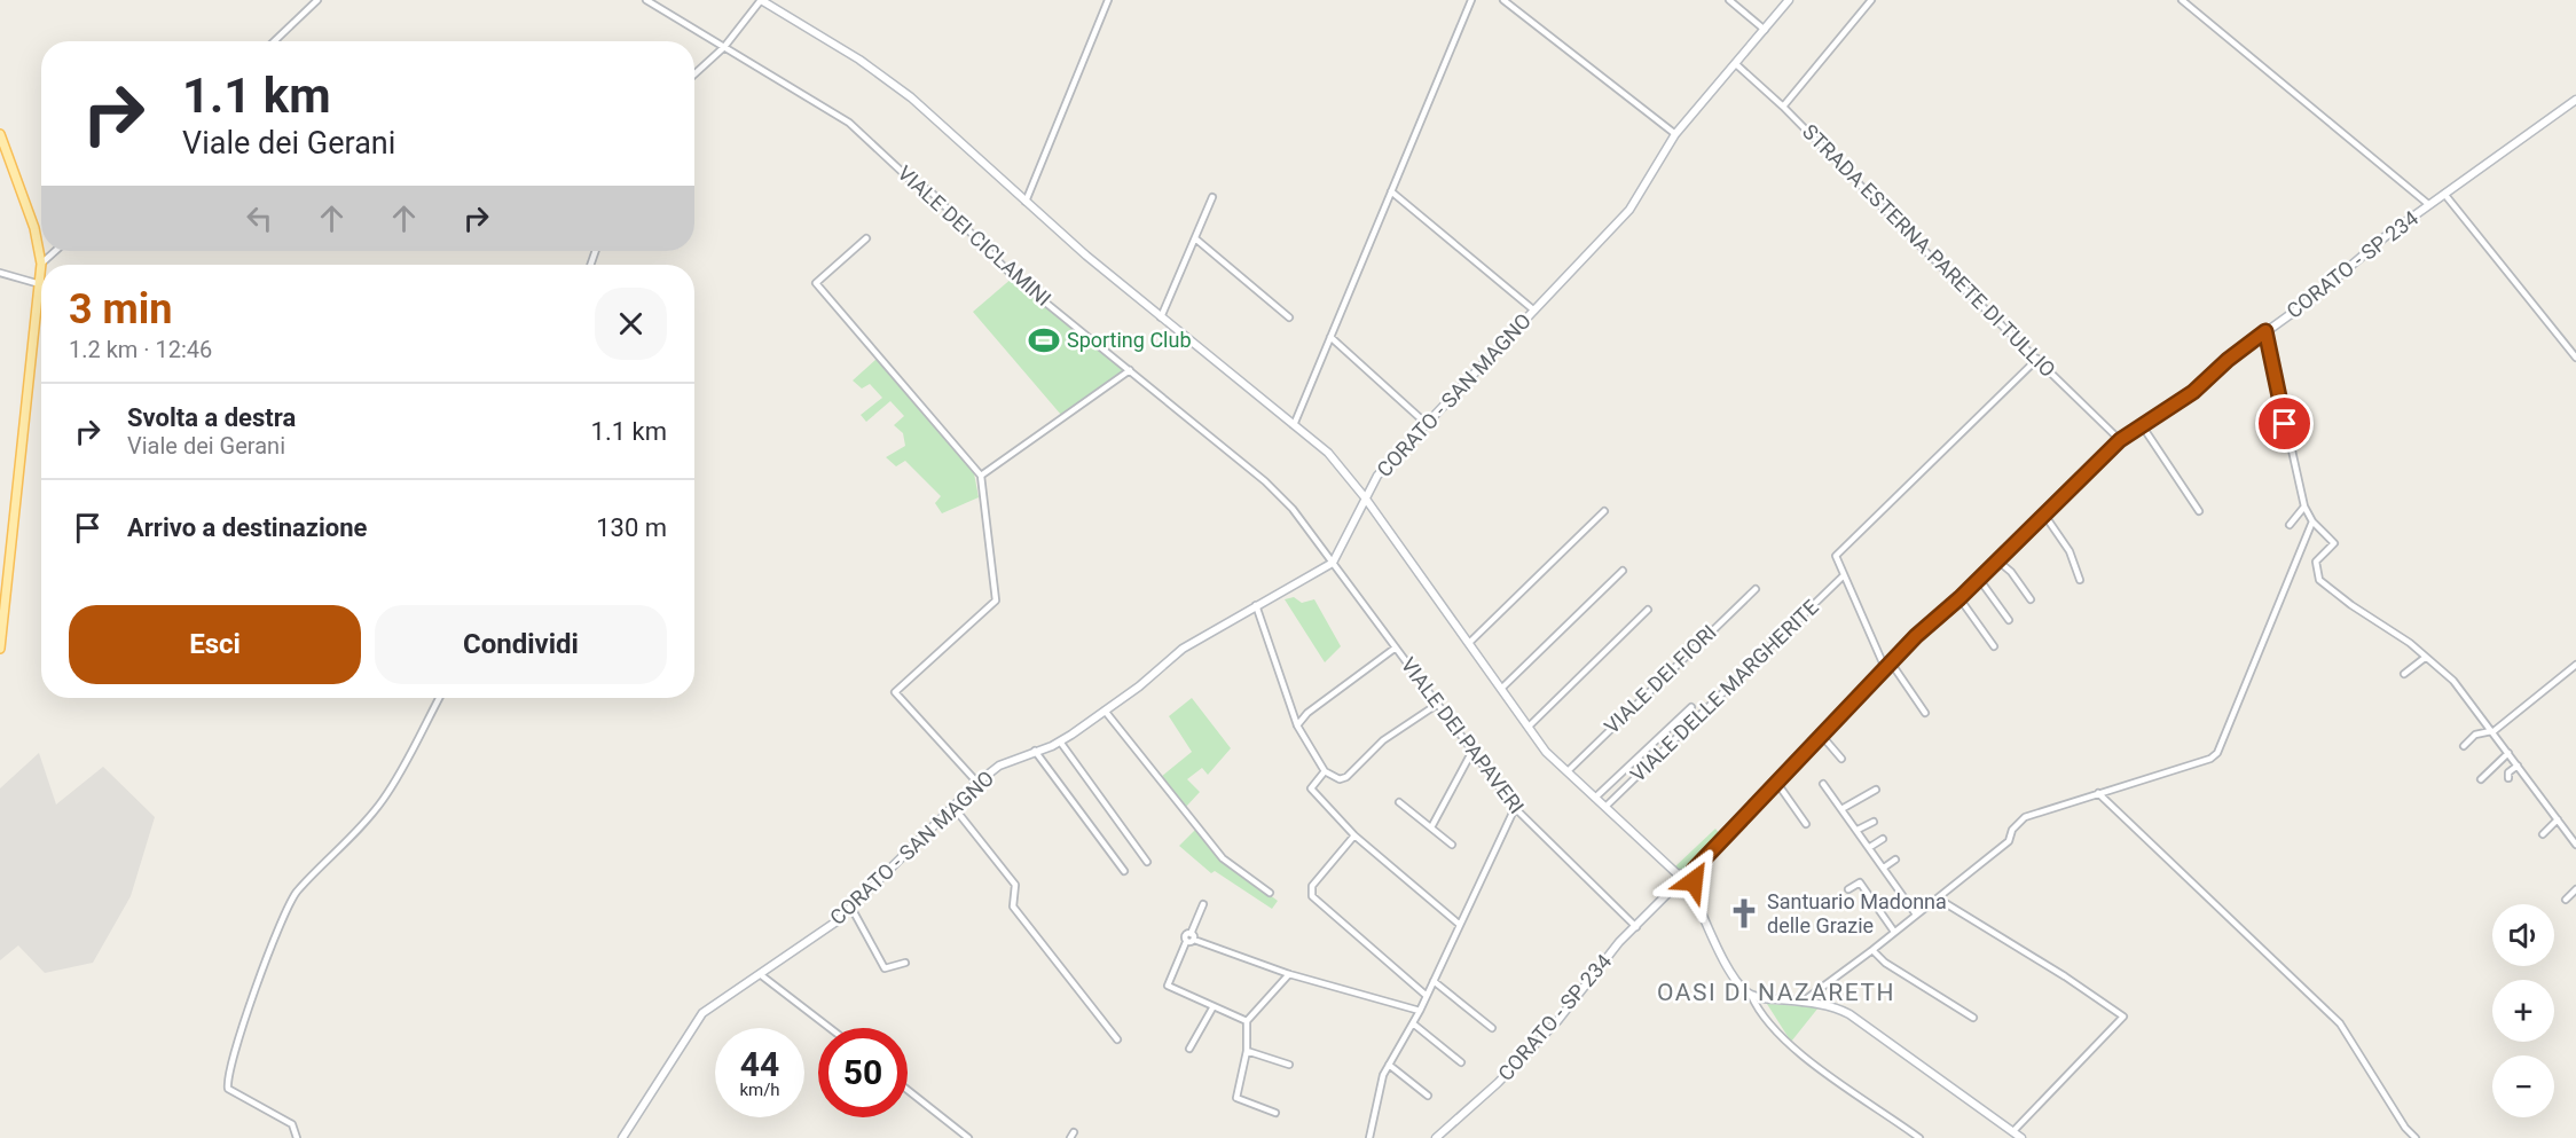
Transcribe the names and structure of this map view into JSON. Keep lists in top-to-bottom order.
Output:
{
  "streets": {
    "main road": ["CORATO - SP 234", "CORATO - SAN MAGNO"],
    "street": [
      "VIALE DEI CICLAMINI",
      "STRADA ESTERNA PARETE DI TULLIO",
      "VIALE DEI FIORI",
      "VIALE DELLE MARGHERITE",
      "VIALE DEI PAPAVERI"
    ]
  },
  "crossings": [
    ["VIALE DEI CICLAMINI", "CORATO - SAN MAGNO"],
    ["VIALE DEI CICLAMINI", "VIALE DEI PAPAVERI"],
    ["STRADA ESTERNA PARETE DI TULLIO", "CORATO - SP 234"],
    ["STRADA ESTERNA PARETE DI TULLIO", "CORATO - SAN MAGNO"],
    ["CORATO - SP 234", "VIALE DEI PAPAVERI"],
    ["CORATO - SAN MAGNO", "VIALE DEI PAPAVERI"]
  ],
  "districts": ["OASI DI NAZARETH"],
  "places": {
    "sports": ["Sporting Club"],
    "church": ["Santuario Madonna delle Grazie"]
  },
  "page": {
    "turn": ["1.1 km", "Viale dei Gerani"],
    "heading": ["3 min", "1.2 km · 12:46"],
    "list": [
      {
        "name": "Svolta a destra",
        "note": "Viale dei Gerani",
        "value": "1.1 km"
      },
      {
        "name": "Arrivo a destinazione",
        "value": "130 m"
      }
    ],
    "buttons": ["Esci", "Condividi"],
    "map_buttons": ["+", "−"],
    "speed": "44 km/h",
    "limit": "50"
  }
}
